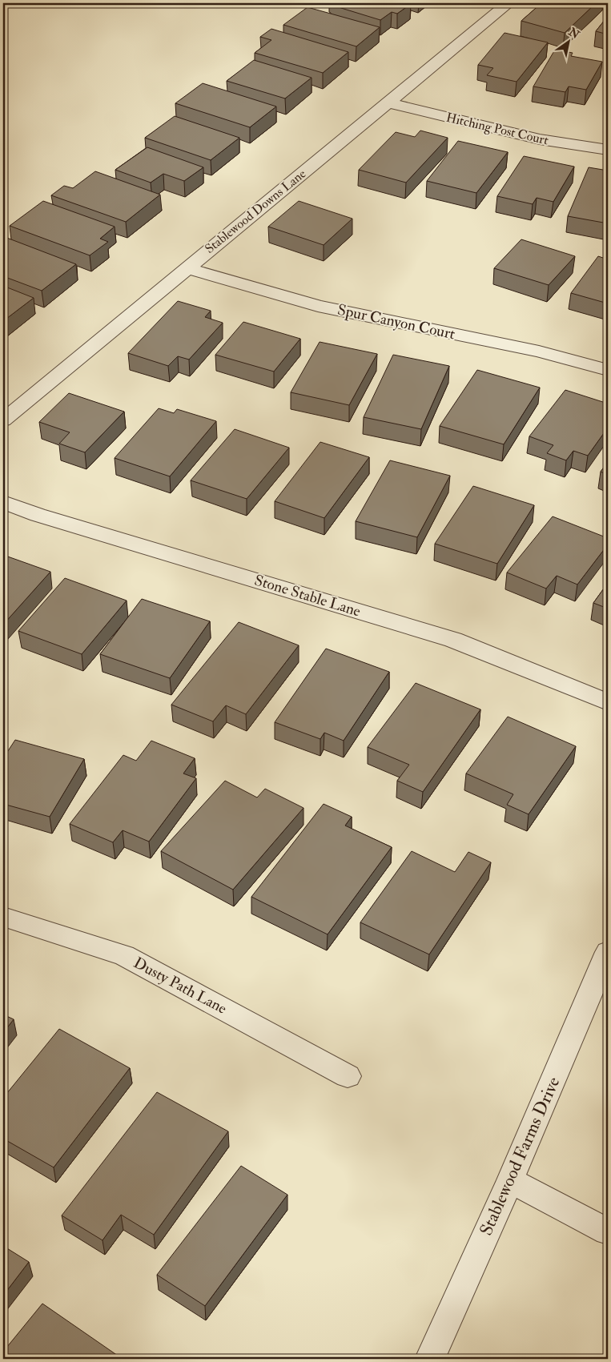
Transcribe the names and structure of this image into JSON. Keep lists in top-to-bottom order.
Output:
{
  "streets": {
    "street": [
      "Hitching Post Court",
      "Stablewood Downs Lane",
      "Spur Canyon Court",
      "Stone Stable Lane",
      "Dusty Path Lane",
      "Stablewood Farms Drive"
    ]
  },
  "crossings": [
    ["Hitching Post Court", "Stablewood Downs Lane"],
    ["Stablewood Downs Lane", "Spur Canyon Court"]
  ],
  "north": "top right"
}
